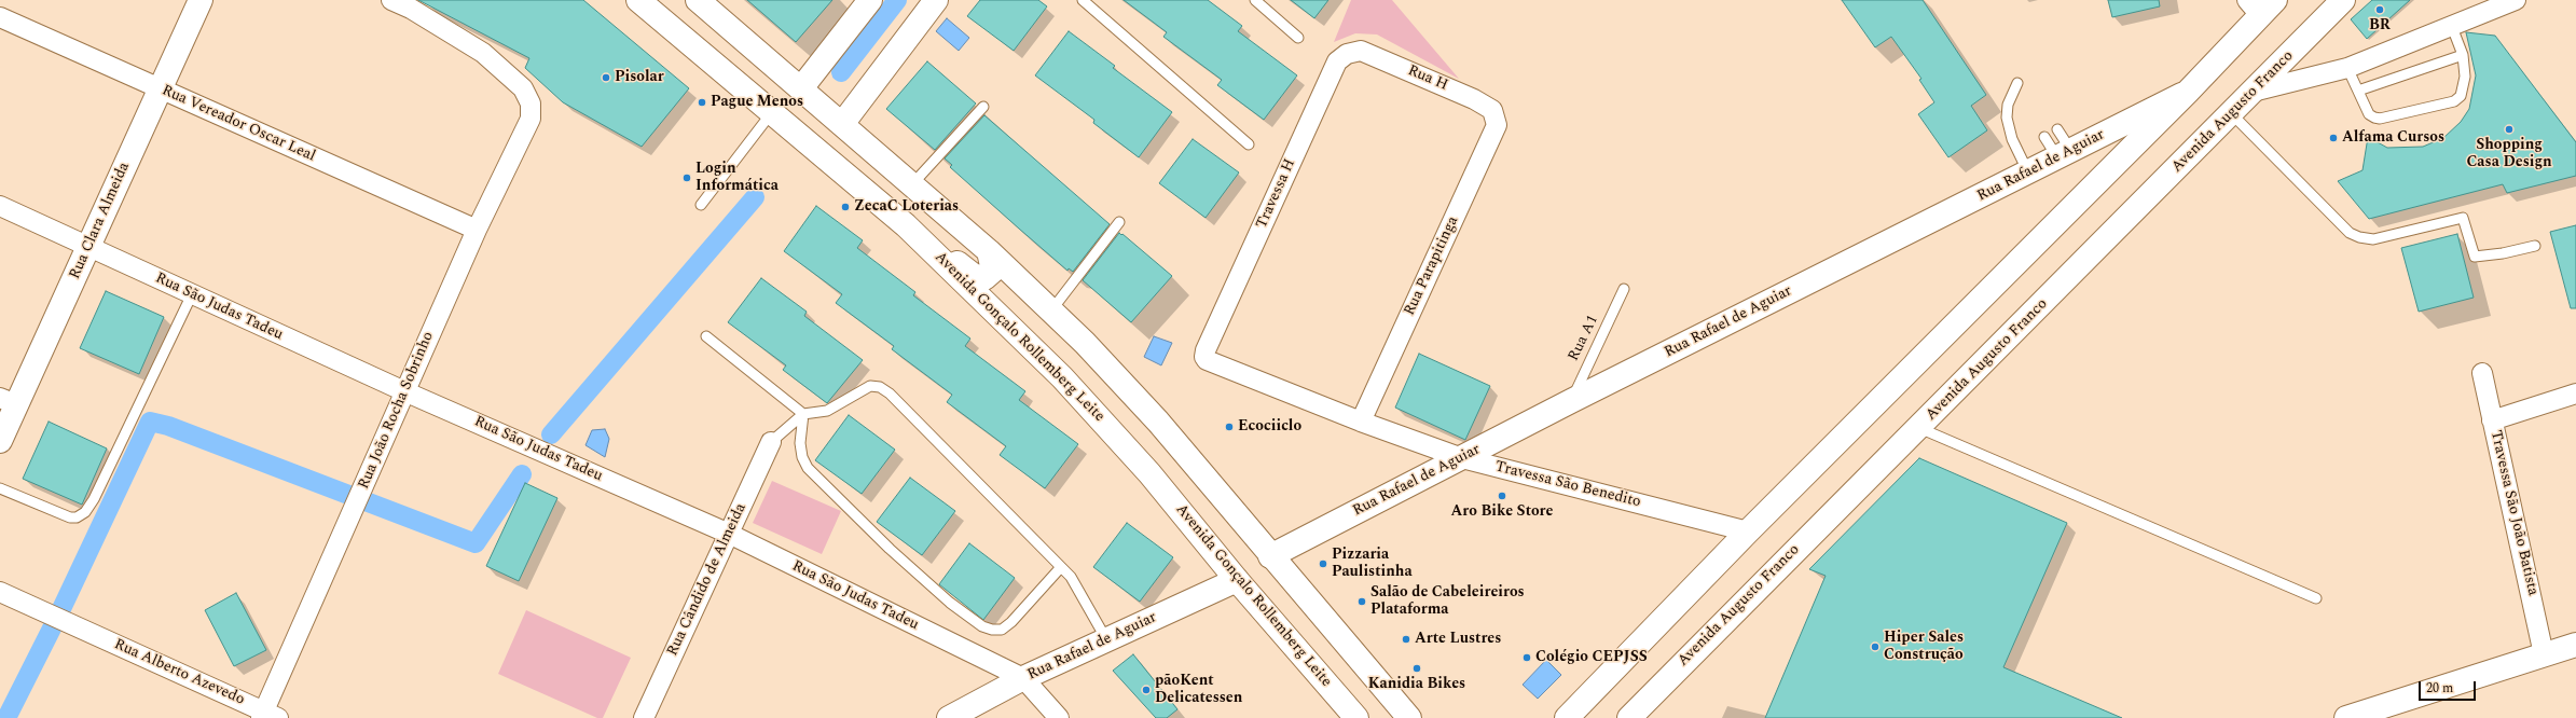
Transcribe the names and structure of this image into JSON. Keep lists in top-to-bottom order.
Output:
{
  "streets": {
    "main road": [
      "Avenida Augusto Franco",
      "Rua Rafael de Aguiar",
      "Rua Clara Almeida",
      "Avenida Gonçalo Rollemberg Leite"
    ],
    "street": [
      "Rua H",
      "Rua Vereador Oscar Leal",
      "Travessa H",
      "Rua Parapitinga",
      "Rua São Judas Tadeu",
      "Rua João Rocha Sobrinho",
      "Travessa São Benedito",
      "Travessa São João Batista",
      "Rua Cândido de Almeida",
      "Rua Alberto Azevedo"
    ],
    "lane": ["Rua A1"]
  },
  "crossings": [
    ["Rua H", "Travessa H"],
    ["Rua H", "Rua Parapitinga"],
    ["Rua Vereador Oscar Leal", "Rua Clara Almeida"],
    ["Rua Vereador Oscar Leal", "Rua João Rocha Sobrinho"],
    ["Rua Rafael de Aguiar", "Rua São Judas Tadeu"],
    ["Rua Rafael de Aguiar", "Avenida Gonçalo Rollemberg Leite"],
    ["Rua Rafael de Aguiar", "Rua A1"],
    ["Rua Rafael de Aguiar", "Travessa São Benedito"],
    ["Travessa H", "Travessa São Benedito"],
    ["Rua Clara Almeida", "Rua São Judas Tadeu"],
    ["Rua Parapitinga", "Travessa São Benedito"],
    ["Rua São Judas Tadeu", "Rua João Rocha Sobrinho"],
    ["Rua São Judas Tadeu", "Rua Cândido de Almeida"],
    ["Rua João Rocha Sobrinho", "Rua Alberto Azevedo"]
  ],
  "places": [
    "BR",
    "Pisolar",
    "Pague Menos",
    "Shopping Casa Design",
    "Alfama Cursos",
    "Login Informática",
    "ZecaC Loterias",
    "Ecociiclo",
    "Aro Bike Store",
    "Pizzaria Paulistinha",
    "Salão de Cabeleireiros Plataforma",
    "Arte Lustres",
    "Hiper Sales Construção",
    "Colégio CEPJSS",
    "Kanidia Bikes",
    "pãoKent Delicatessen"
  ],
  "scale_bar": "20 m"
}
